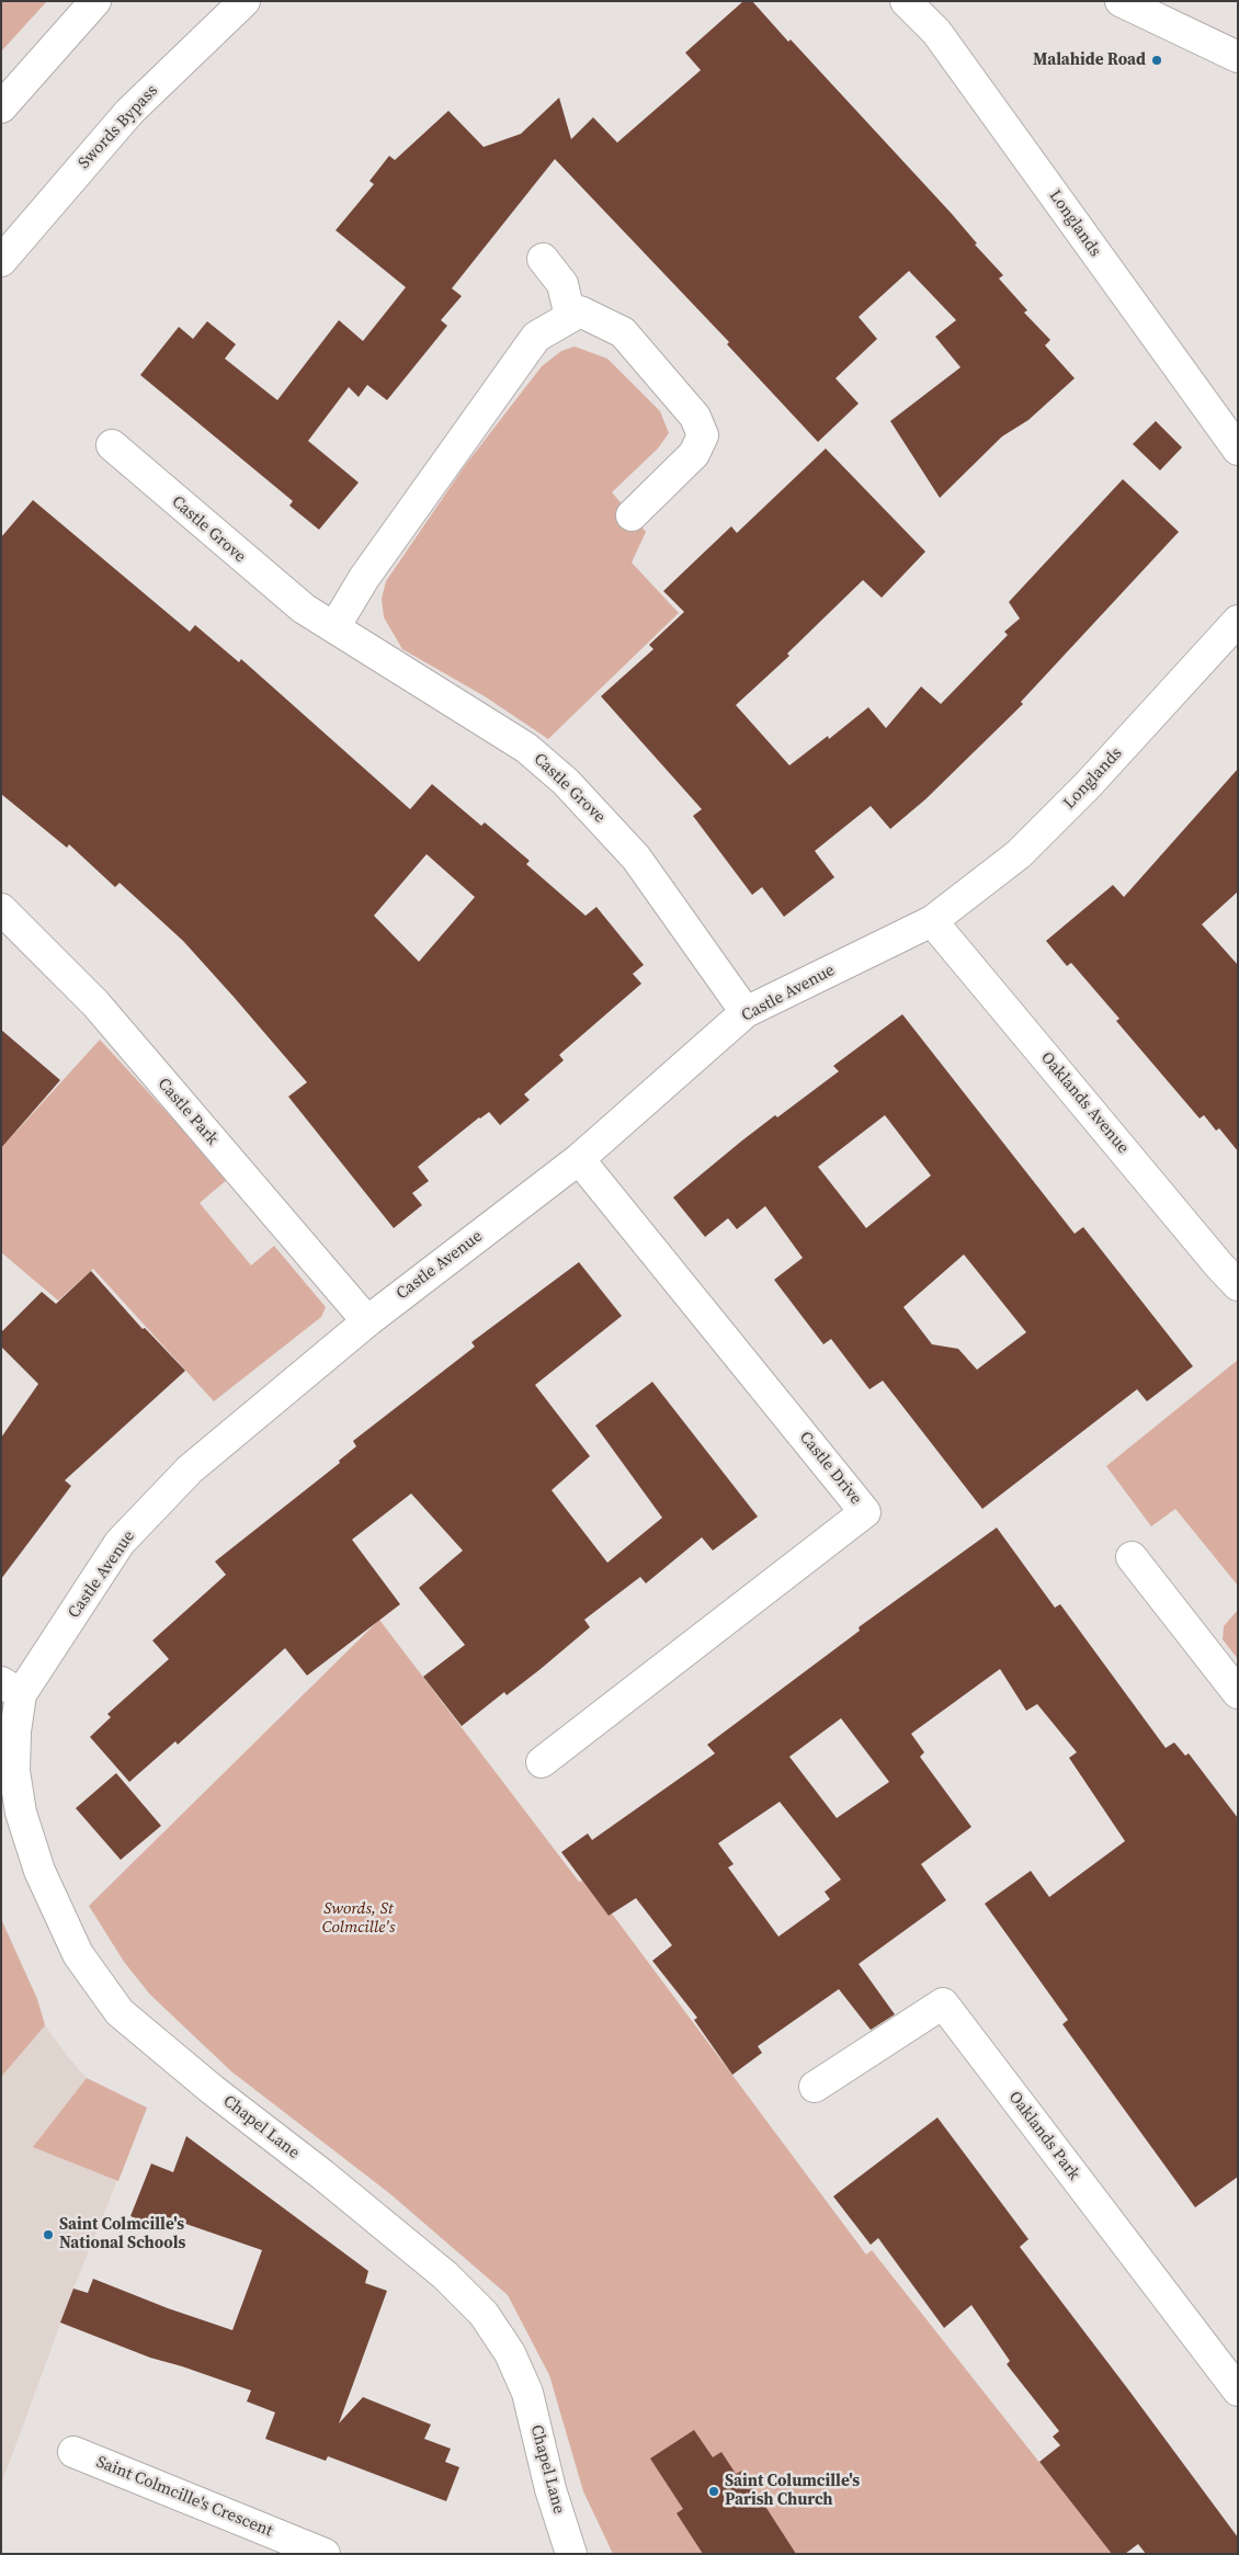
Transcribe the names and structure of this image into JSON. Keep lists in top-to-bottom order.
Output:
{
  "streets": {
    "street": [
      "Swords Bypass",
      "Longlands",
      "Castle Grove",
      "Castle Avenue",
      "Oaklands Avenue",
      "Castle Park",
      "Castle Drive",
      "Chapel Lane",
      "Oaklands Park",
      "Saint Colmcille's Crescent"
    ]
  },
  "crossings": [
    ["Longlands", "Castle Avenue"],
    ["Longlands", "Oaklands Avenue"],
    ["Castle Grove", "Castle Avenue"],
    ["Castle Avenue", "Oaklands Avenue"],
    ["Castle Avenue", "Castle Park"],
    ["Castle Avenue", "Castle Drive"],
    ["Castle Avenue", "Chapel Lane"]
  ],
  "parks": ["Swords, St Colmcille's"],
  "places": ["Malahide Road", "Saint Colmcille's National Schools", "Saint Columcille's Parish Church"]
}
